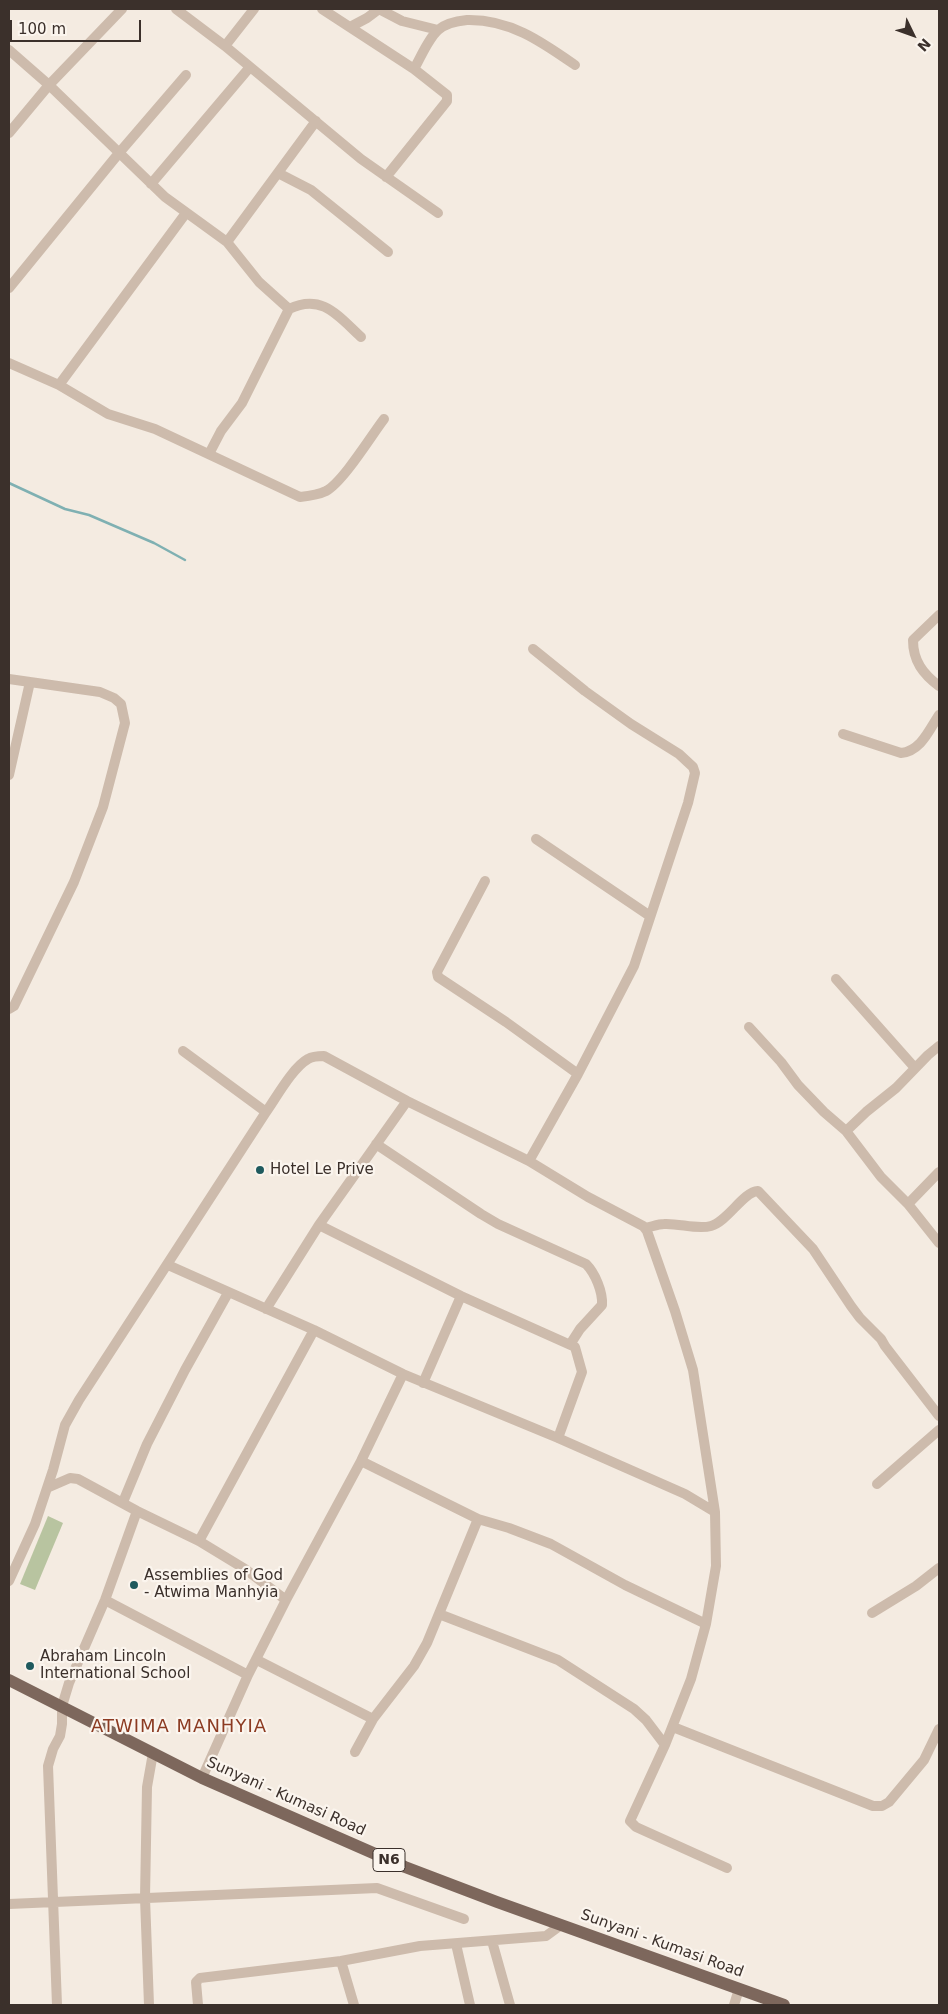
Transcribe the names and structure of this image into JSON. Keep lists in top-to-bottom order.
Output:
{
  "streets": {
    "main road": ["Sunyani - Kumasi Road", "N6"]
  },
  "districts": ["ATWIMA MANHYIA"],
  "places": ["Hotel Le Prive", "Assemblies of God - Atwima Manhyia", "Abraham Lincoln International School"],
  "scale_bar": "100 m",
  "north": "bottom right"
}
